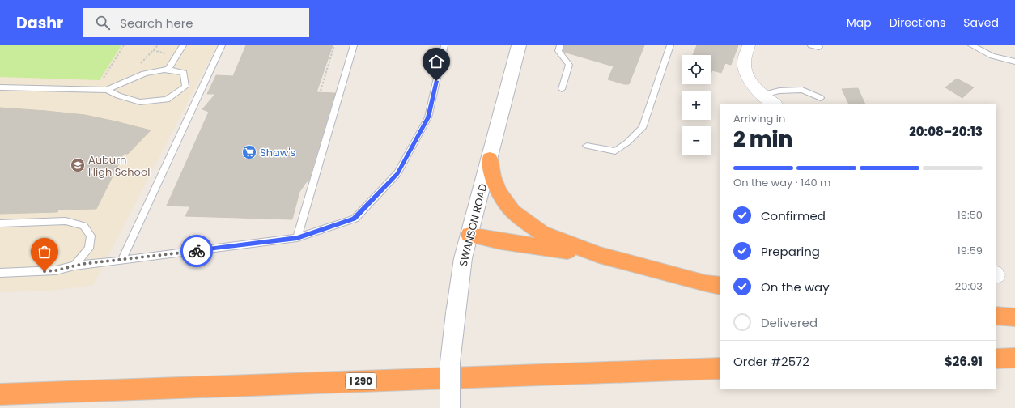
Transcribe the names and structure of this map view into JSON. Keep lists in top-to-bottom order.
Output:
{
  "streets": {
    "highway": ["I 290"],
    "street": ["SWANSON ROAD"]
  },
  "places": {
    "supermarket": ["Shaw's"],
    "school or university": ["Auburn High School"]
  },
  "page": {
    "header": "Dashr",
    "search": "Search here",
    "nav": ["Map", "Directions", "Saved"],
    "map_buttons": ["+", "−"],
    "heading": ["2 min", "Arriving in", "20:08–20:13"],
    "panel": ["Order #2572", "$26.91"],
    "bar": "On the way · 140 m",
    "list": [
      ["Confirmed", "19:50"],
      ["Preparing", "19:59"],
      ["On the way", "20:03"],
      "Delivered"
    ]
  }
}
